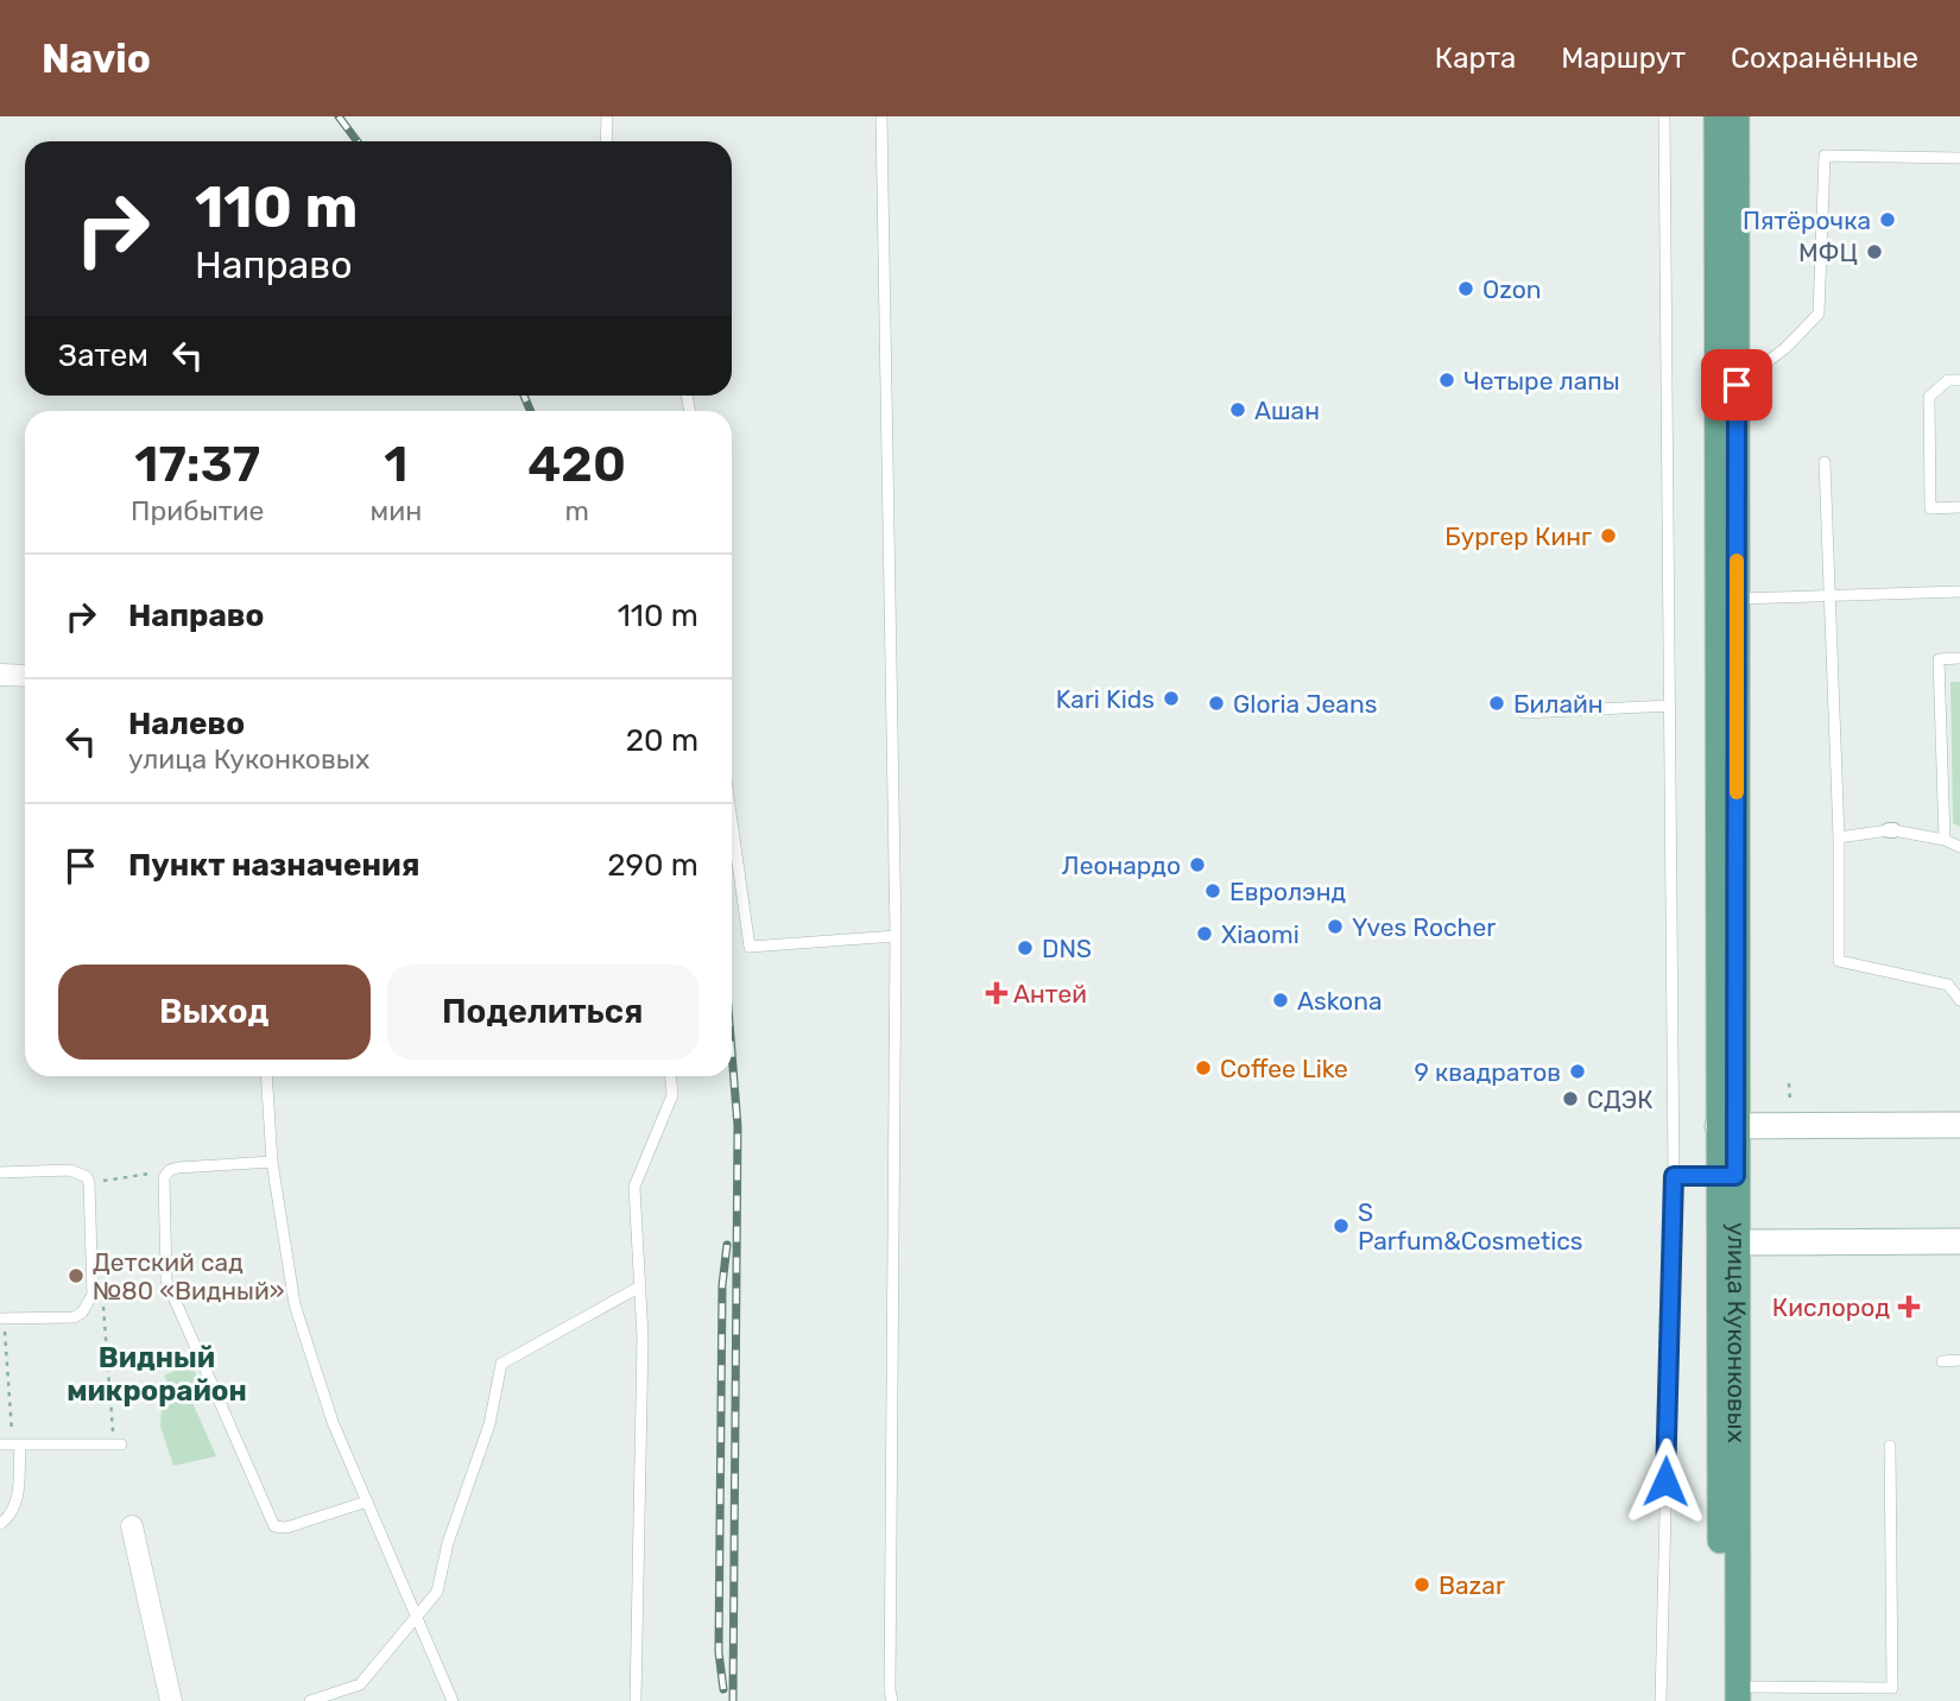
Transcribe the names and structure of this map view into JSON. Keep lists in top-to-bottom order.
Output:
{
  "streets": {
    "main road": ["улица Куконковых"]
  },
  "districts": ["Видный микрорайон"],
  "places": {
    "other": [
      "Пятёрочка",
      "МФЦ",
      "Ozon",
      "Четыре лапы",
      "Ашан",
      "Бургер Кинг",
      "Kari Kids",
      "Gloria Jeans",
      "Билайн",
      "Леонардо",
      "Евролэнд",
      "Yves Rocher",
      "Xiaomi",
      "DNS",
      "Askona",
      "Coffee Like",
      "9 квадратов",
      "СДЭК",
      "S Parfum&Cosmetics",
      "Детский сад №80 «Видный»",
      "Bazar"
    ],
    "health": ["Антей", "Кислород"]
  },
  "page": {
    "header": "Navio",
    "nav": ["Карта", "Маршрут", "Сохранённые"],
    "turn": ["110 m", "Направо"],
    "then": "Затем",
    "eta": [
      "17:37",
      "Прибытие",
      "1",
      "мин",
      "420",
      "m"
    ],
    "list": [
      {
        "name": "Направо",
        "value": "110 m"
      },
      {
        "name": "Налево",
        "note": "улица Куконковых",
        "value": "20 m"
      },
      {
        "name": "Пункт назначения",
        "value": "290 m"
      }
    ],
    "buttons": ["Выход", "Поделиться"]
  }
}
